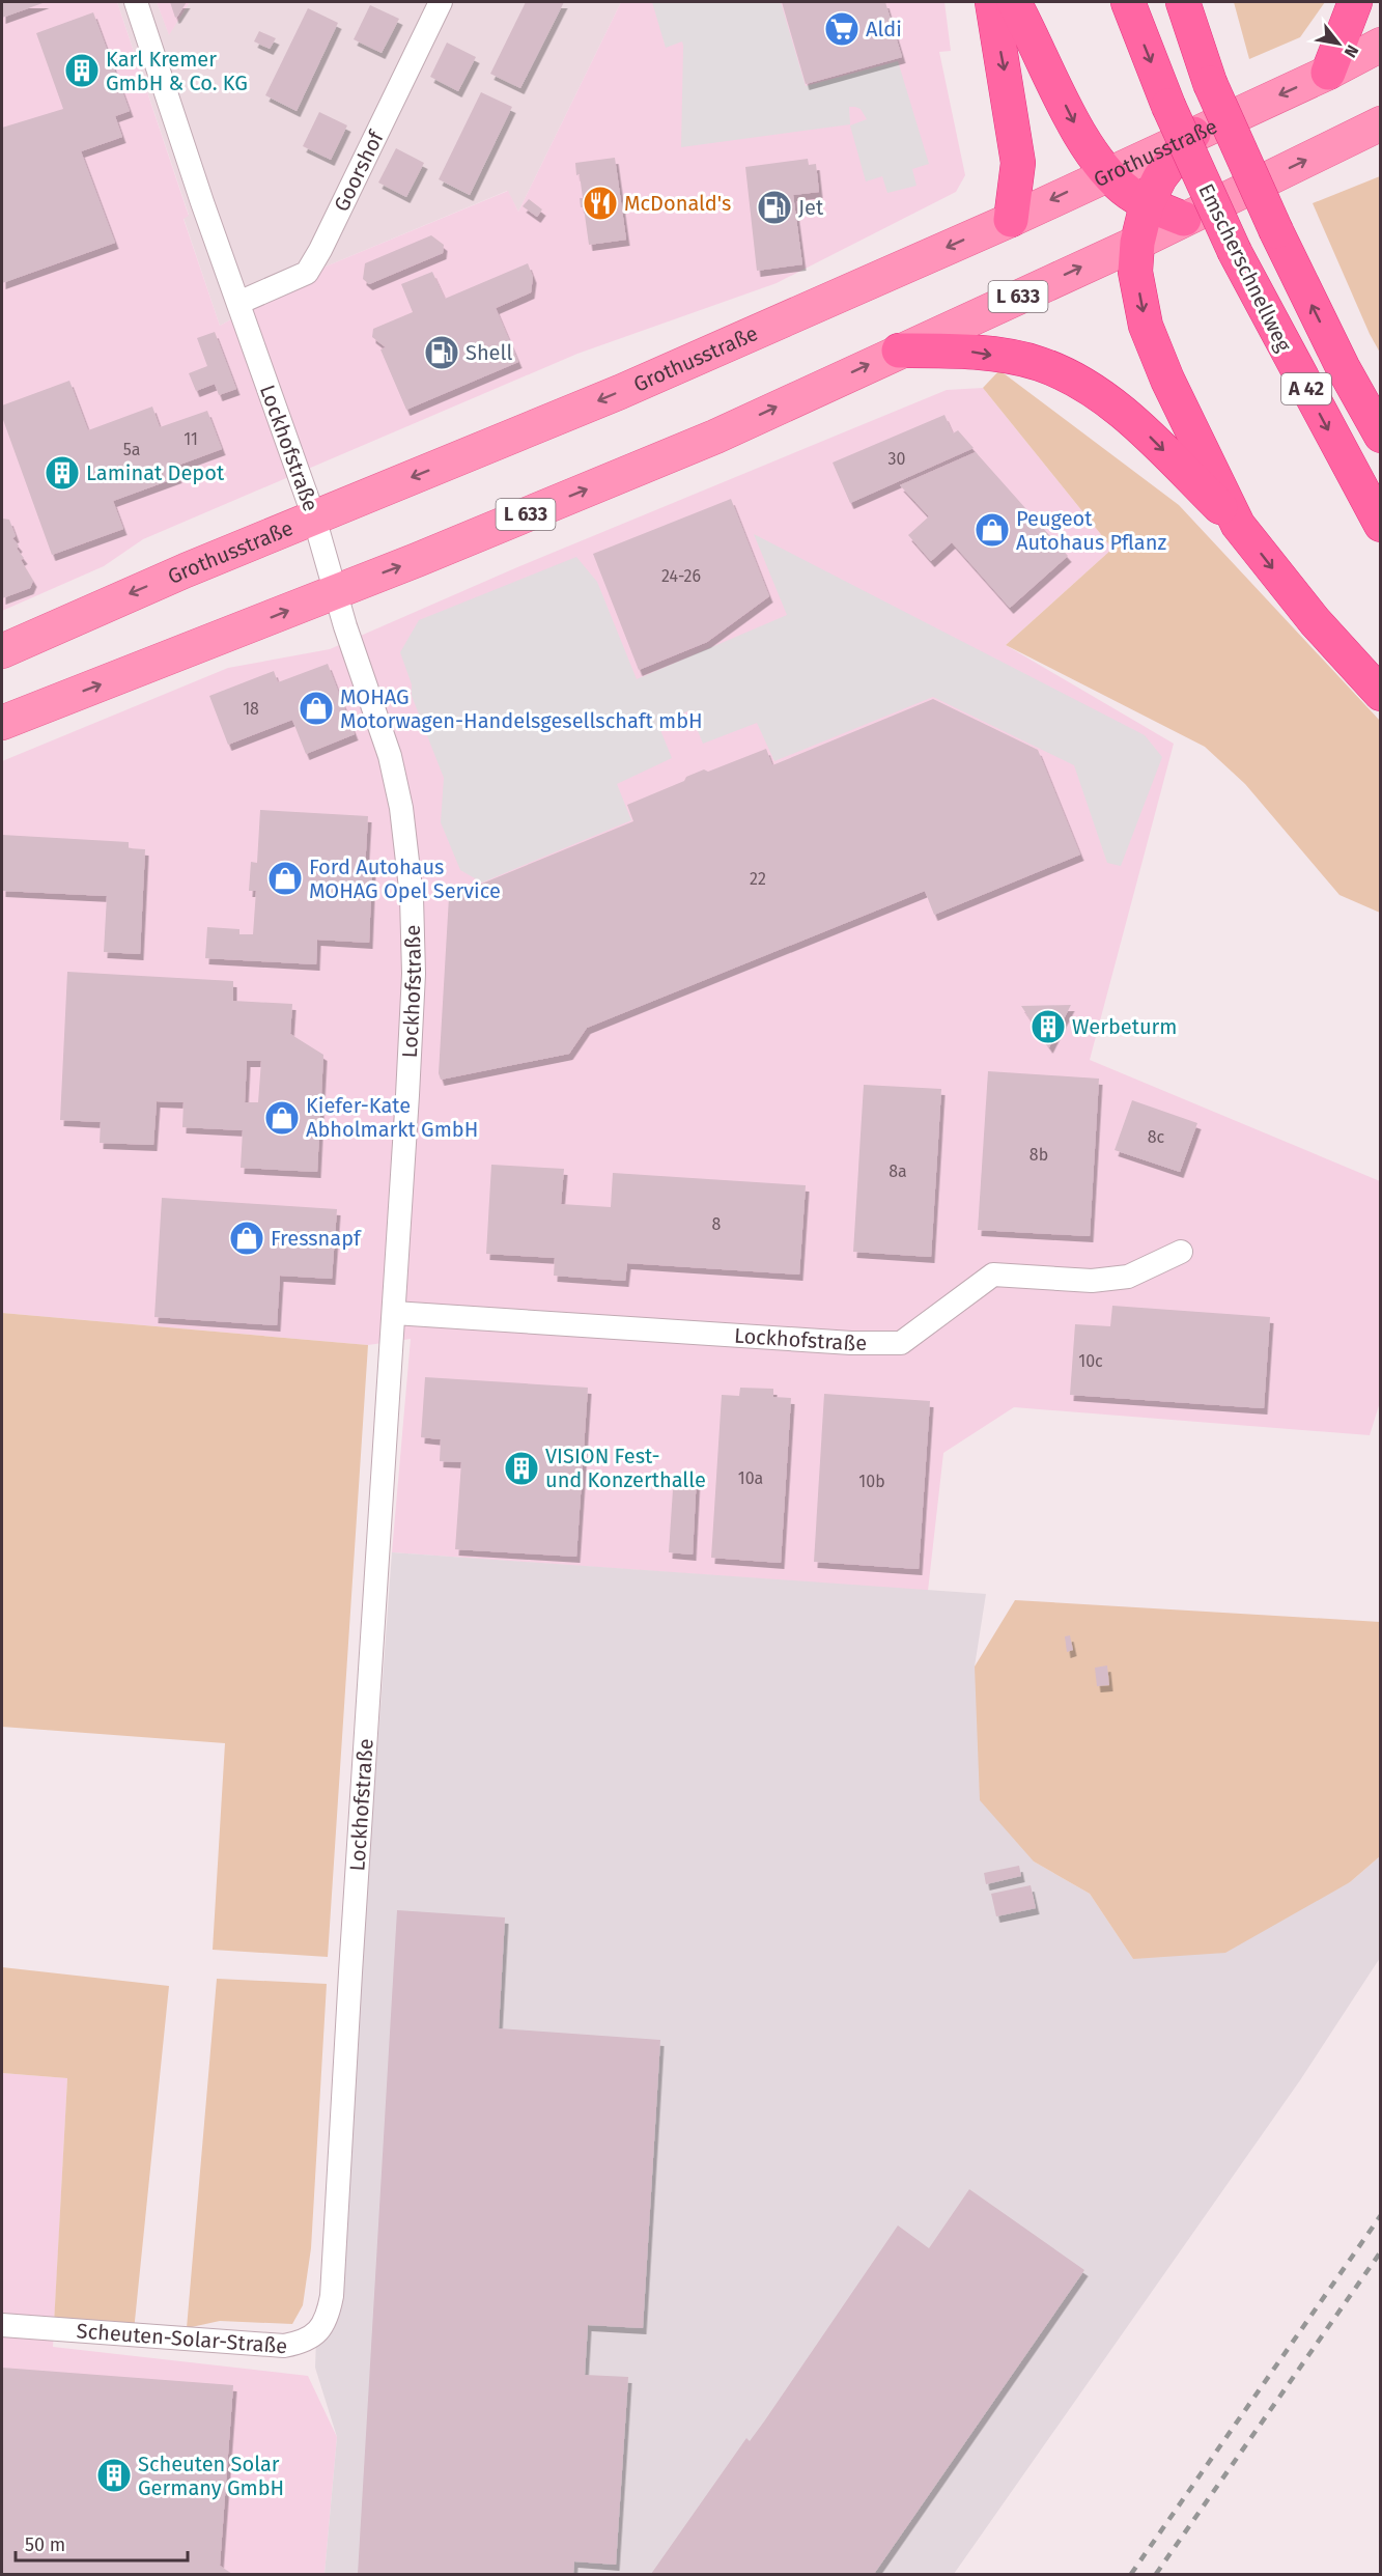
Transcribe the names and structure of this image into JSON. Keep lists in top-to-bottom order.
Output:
{
  "streets": {
    "highway": ["Emscherschnellweg", "A 42"],
    "main road": ["Grothusstraße", "L 633"],
    "street": ["Goorshof", "Lockhofstraße", "Scheuten-Solar-Straße"]
  },
  "crossings": [
    ["Grothusstraße", "Lockhofstraße"],
    ["Goorshof", "Lockhofstraße"],
    ["L 633", "Lockhofstraße"],
    ["Lockhofstraße", "Scheuten-Solar-Straße"]
  ],
  "places": {
    "supermarket": ["Aldi"],
    "building": [
      "Karl Kremer GmbH & Co. KG",
      "Laminat Depot",
      "Werbeturm",
      "VISION Fest- und Konzerthalle",
      "Scheuten Solar Germany GmbH"
    ],
    "restaurant": ["McDonald's"],
    "fuel station": ["Jet", "Shell"],
    "shop": [
      "Peugeot Autohaus Pflanz",
      "MOHAG Motorwagen-Handelsgesellschaft mbH",
      "Ford Autohaus MOHAG Opel Service",
      "Kiefer-Kate Abholmarkt GmbH",
      "Fressnapf"
    ]
  },
  "house_numbers": [
    "11",
    "5a",
    "30",
    "24-26",
    "18",
    "22",
    "8c",
    "8b",
    "8a",
    "8",
    "10c",
    "10a",
    "10b"
  ],
  "scale_bar": "50 m",
  "north": "bottom right"
}
